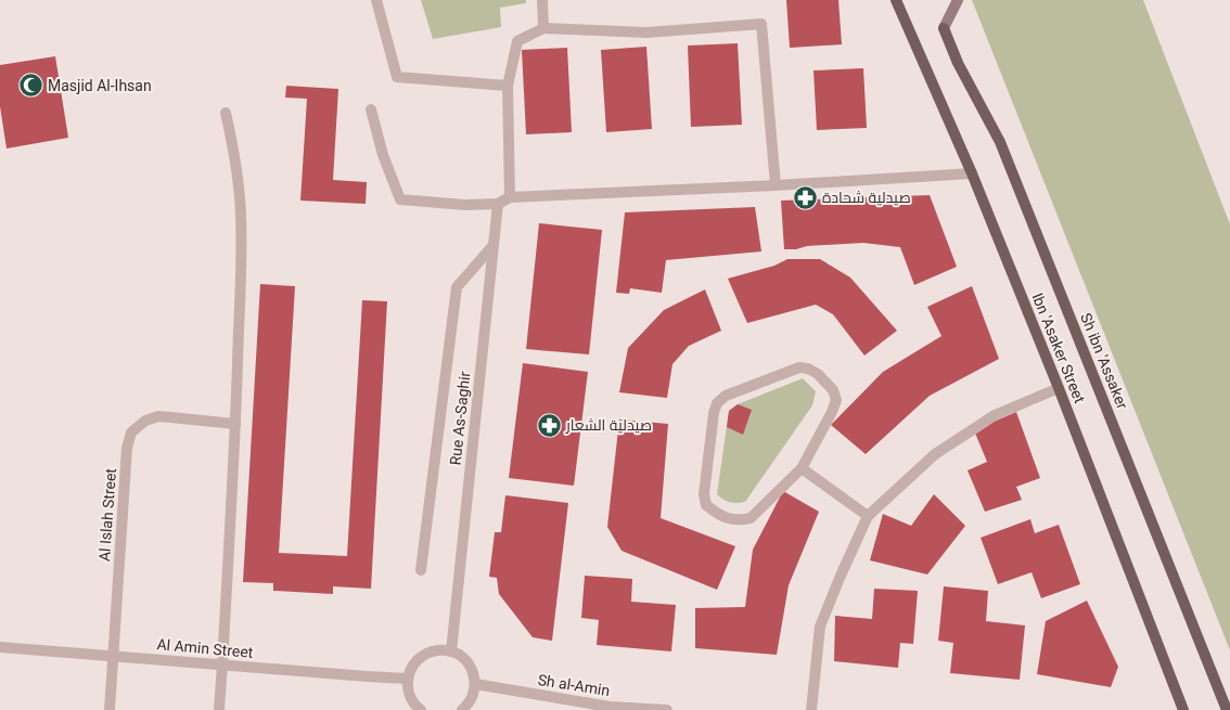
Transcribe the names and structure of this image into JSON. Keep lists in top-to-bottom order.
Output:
{
  "streets": {
    "main road": ["Ibn 'Asaker Street", "Sh ibn 'Assaker"],
    "street": [
      "Rue As-Saghir",
      "Al Islah Street",
      "Al Amin Street",
      "Sh al-Amin"
    ]
  },
  "crossings": [
    ["Al Islah Street", "Al Amin Street"]
  ],
  "places": {
    "mosque": ["Masjid Al-Ihsan"],
    "pharmacy": ["صيدلية شحادة", "صيدلية الشعار"]
  }
}
